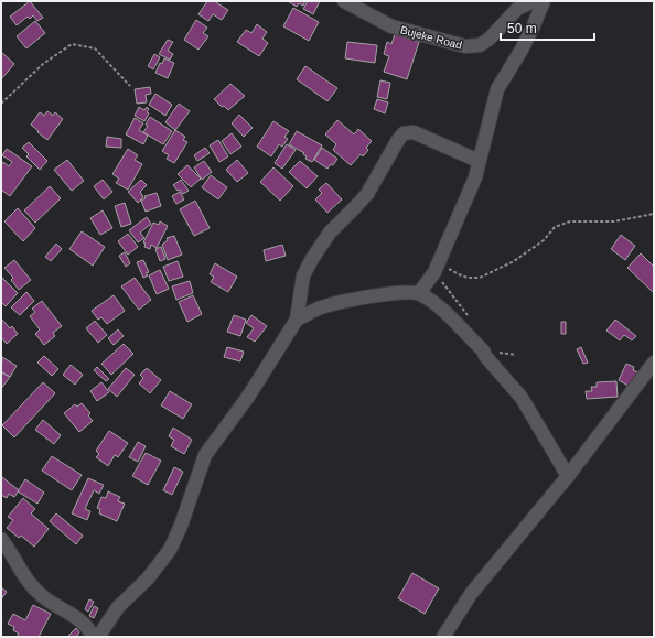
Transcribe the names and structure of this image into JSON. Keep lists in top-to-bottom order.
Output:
{
  "streets": {
    "street": ["Bujeke Road"]
  },
  "scale_bar": "50 m"
}
